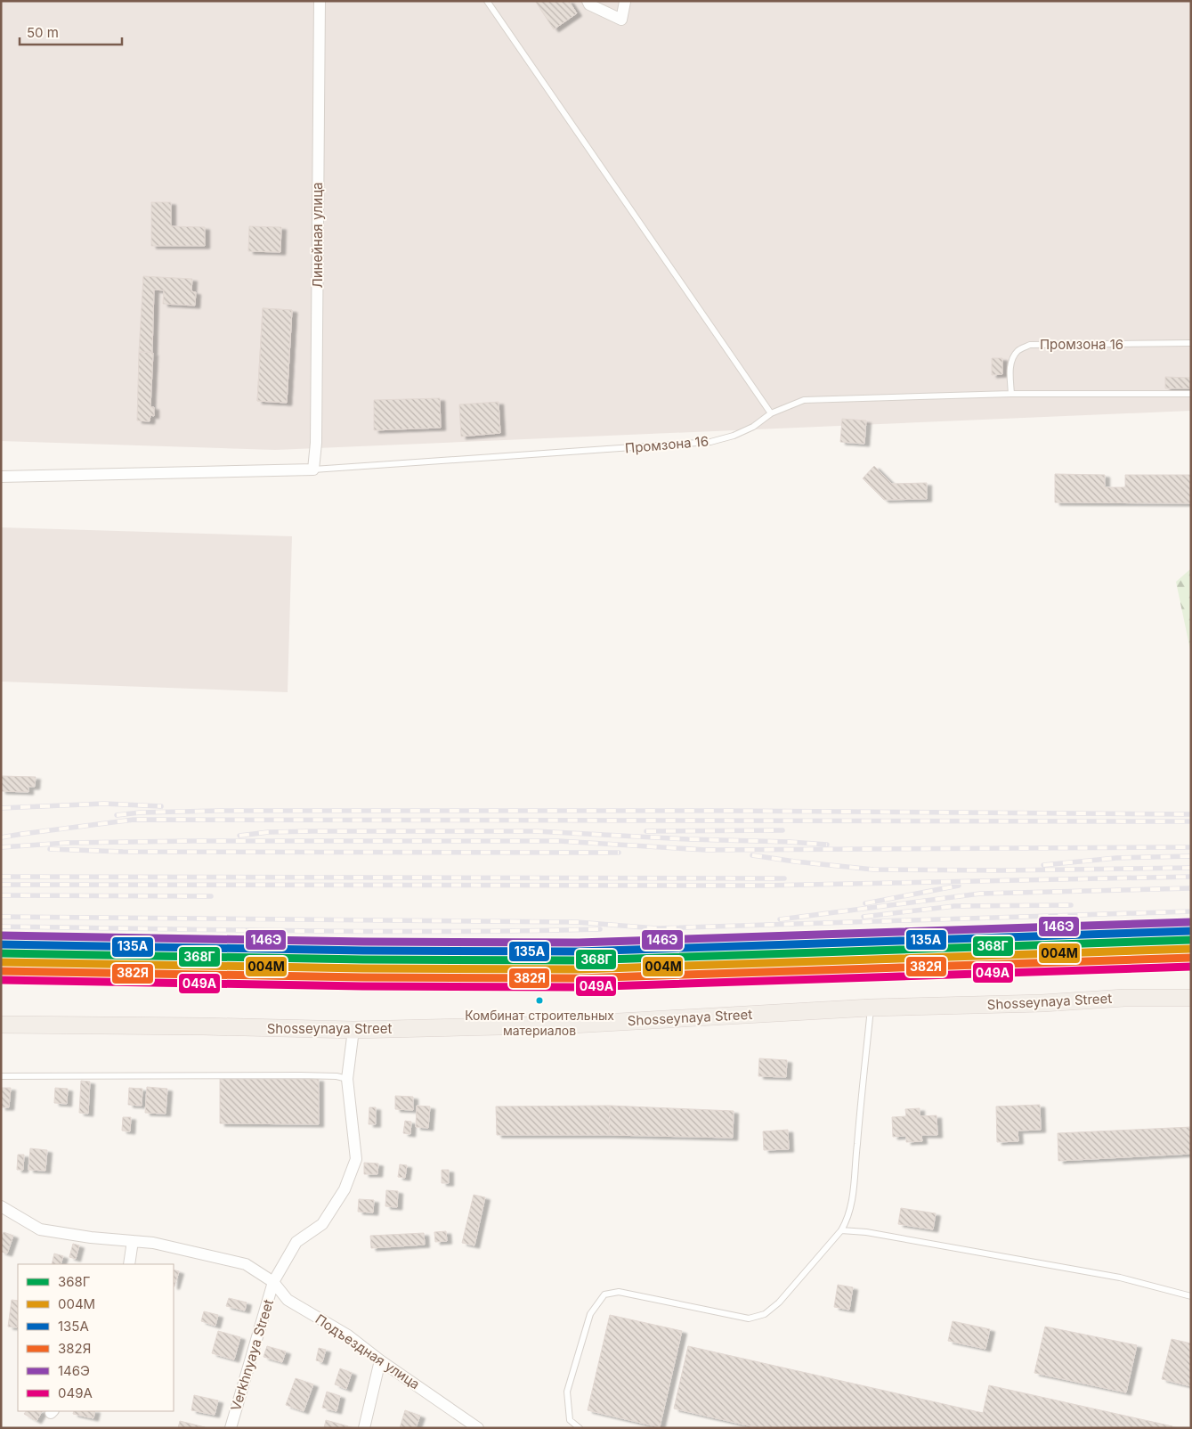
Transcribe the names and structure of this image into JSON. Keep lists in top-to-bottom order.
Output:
{
  "streets": {
    "main road": ["Shosseynaya Street"],
    "street": ["Линейная улица", "Подъездная улица", "Verkhnyaya Street"],
    "lane": ["Промзона 16"]
  },
  "crossings": [
    ["Линейная улица", "Промзона 16"],
    ["Shosseynaya Street", "Verkhnyaya Street"],
    ["Подъездная улица", "Verkhnyaya Street"]
  ],
  "places": ["Комбинат строительных материалов"],
  "lines": [
    "transit line 146Э",
    "transit line 135А",
    "transit line 368Г",
    "transit line 004М",
    "transit line 382Я",
    "transit line 049А"
  ],
  "legend": [
    "368Г",
    "004М",
    "135А",
    "382Я",
    "146Э",
    "049А"
  ],
  "scale_bar": "50 m"
}
